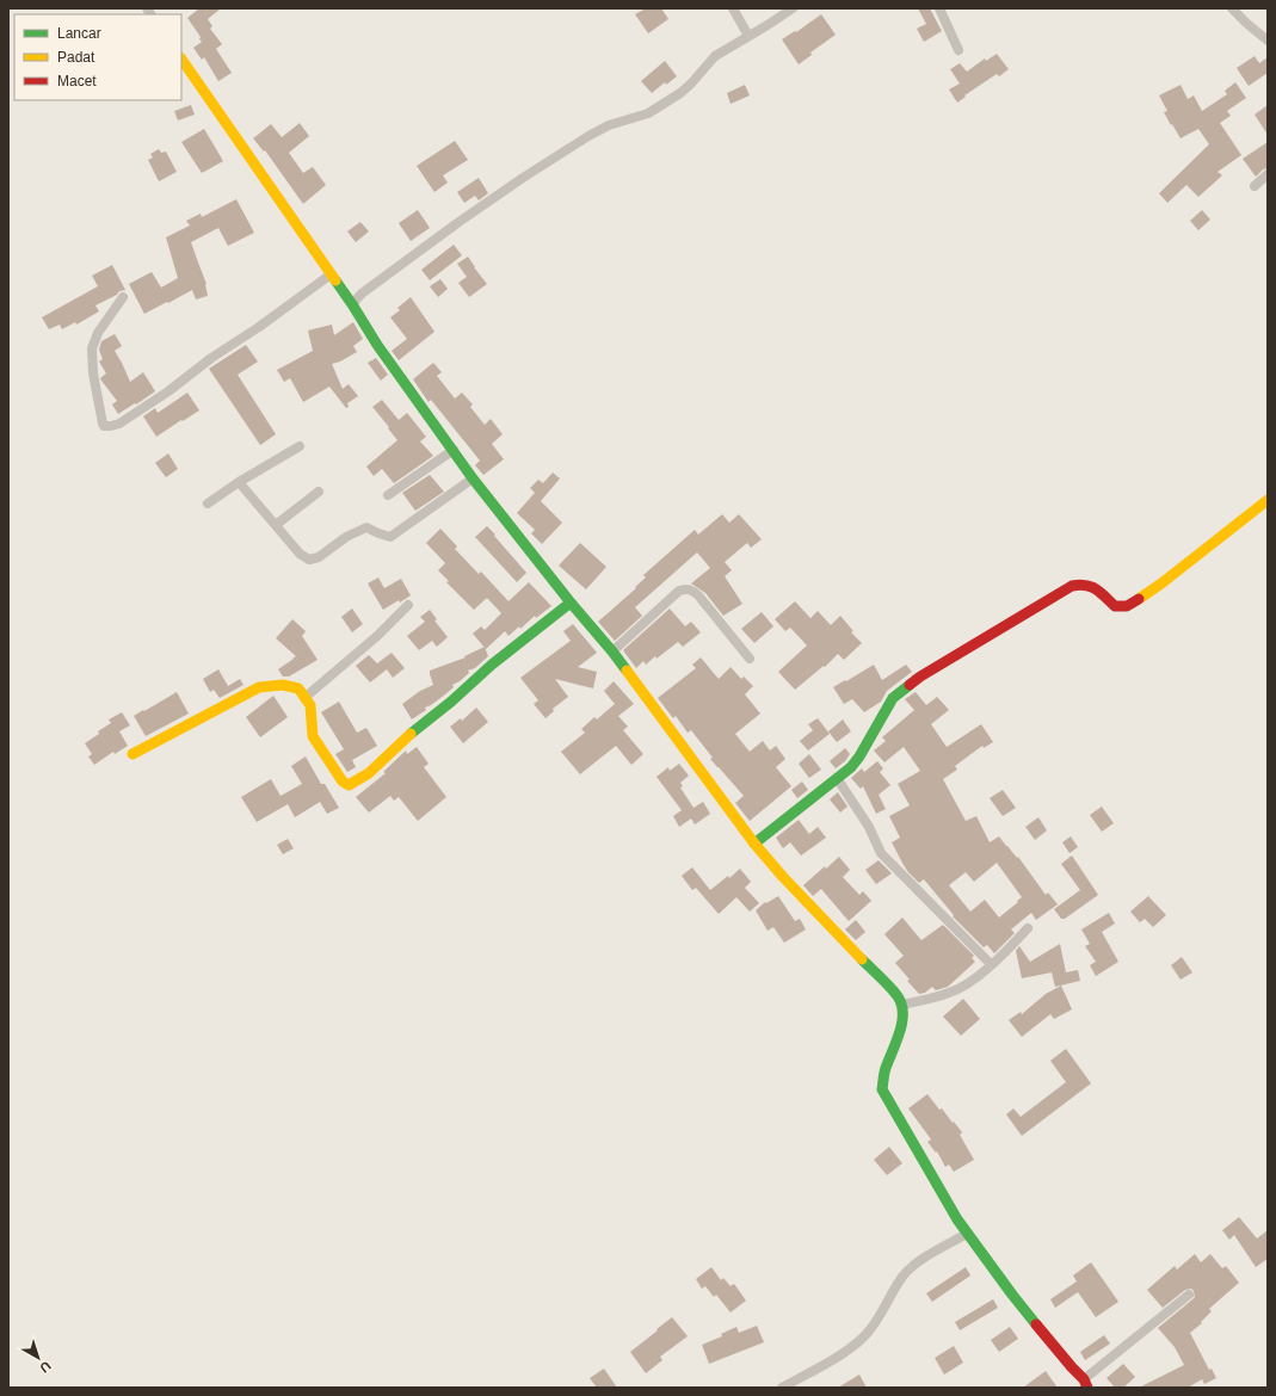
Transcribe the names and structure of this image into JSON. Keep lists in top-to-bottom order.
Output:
{
  "legend": ["Lancar", "Padat", "Macet"],
  "north": "bottom right"
}
